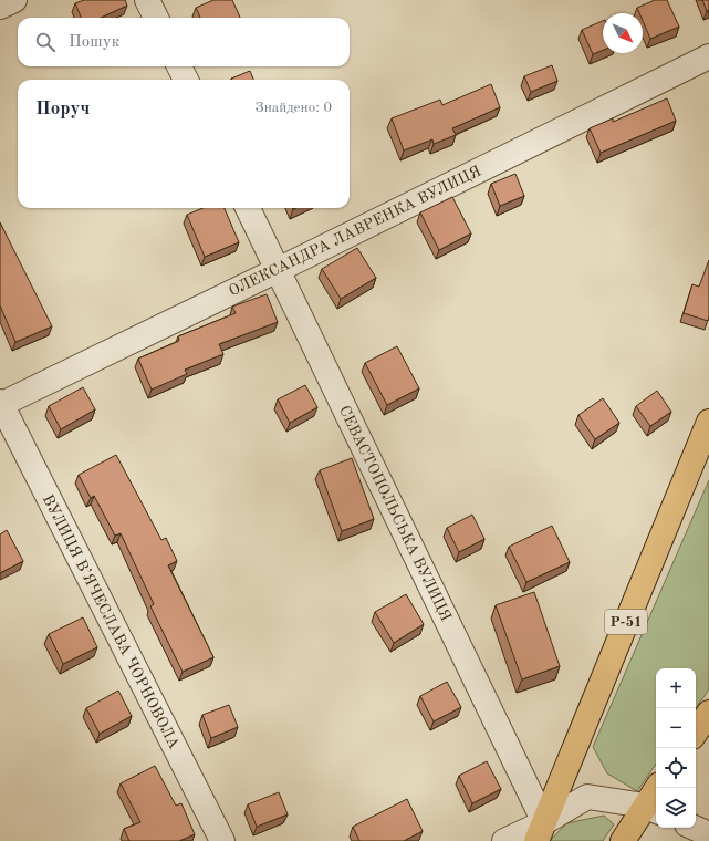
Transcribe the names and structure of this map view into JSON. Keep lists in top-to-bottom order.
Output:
{
  "streets": {
    "main road": ["Р-51"],
    "street": ["ОЛЕКСАНДРА ЛАВРЕНКА ВУЛИЦЯ", "СЕВАСТОПОЛЬСЬКА ВУЛИЦЯ", "ВУЛИЦЯ В’ЯЧЕСЛАВА ЧОРНОВОЛА"]
  },
  "crossings": [
    ["ОЛЕКСАНДРА ЛАВРЕНКА ВУЛИЦЯ", "СЕВАСТОПОЛЬСЬКА ВУЛИЦЯ"],
    ["ОЛЕКСАНДРА ЛАВРЕНКА ВУЛИЦЯ", "ВУЛИЦЯ В’ЯЧЕСЛАВА ЧОРНОВОЛА"],
    ["СЕВАСТОПОЛЬСЬКА ВУЛИЦЯ", "Р-51"]
  ],
  "north": "bottom right",
  "page": {
    "search": "Пошук",
    "heading": ["Поруч", "Знайдено: 0"],
    "map_buttons": ["+", "−"]
  }
}
